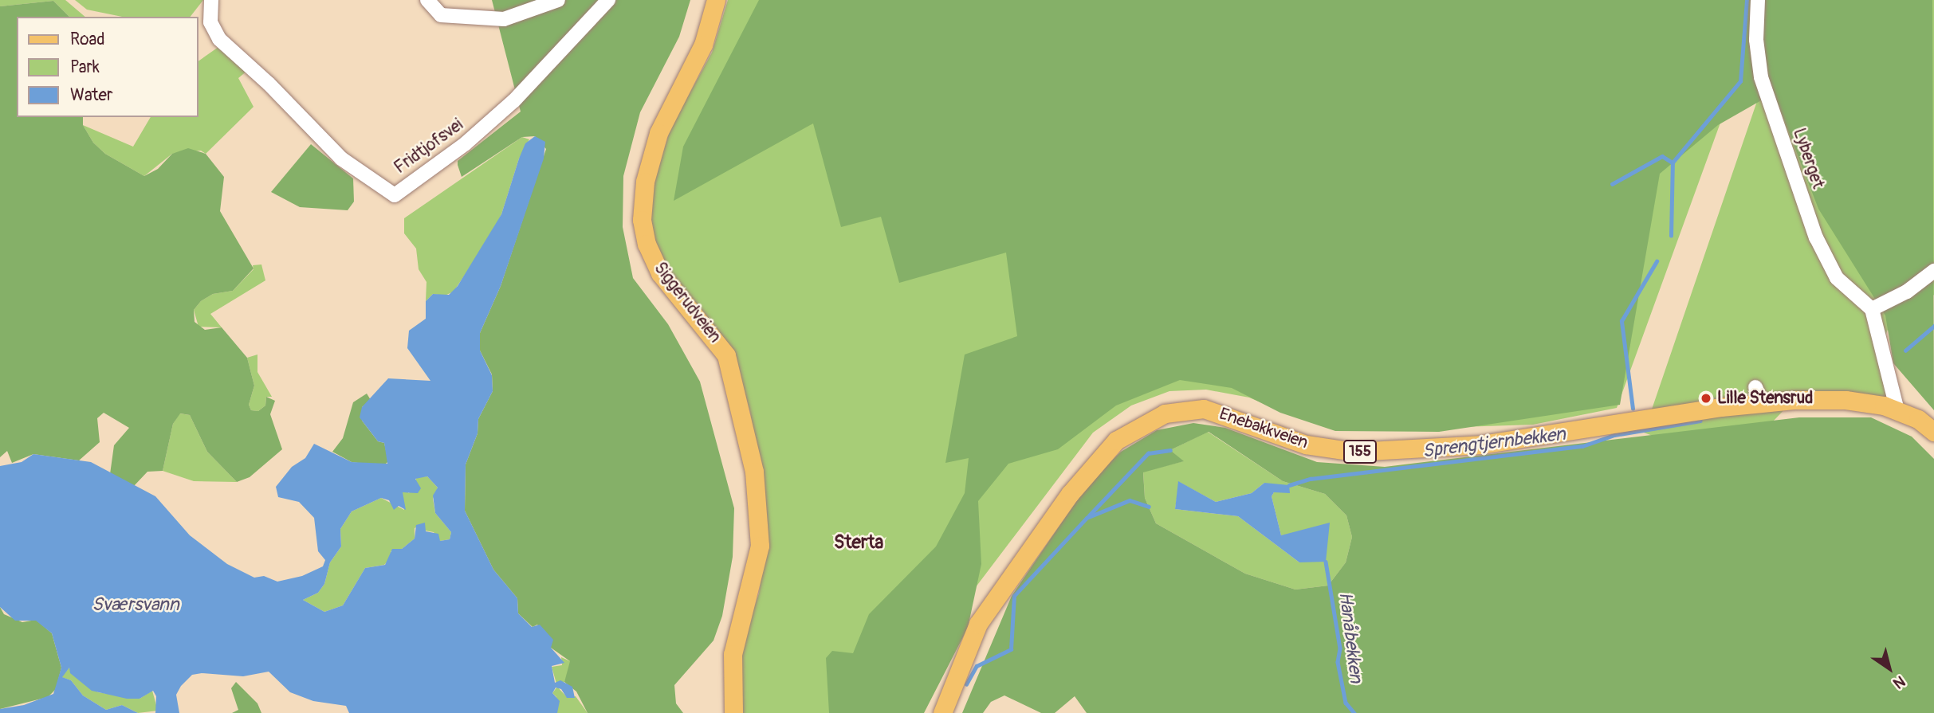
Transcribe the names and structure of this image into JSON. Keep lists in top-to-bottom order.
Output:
{
  "streets": {
    "main road": ["Siggerudveien", "Enebakkveien", "155"],
    "street": ["Fridtjofsvei", "Lyberget"]
  },
  "districts": ["Sterta"],
  "water": ["Sprengtjernbekken", "Sværsvann", "Hanåbekken"],
  "places": ["Lille Stensrud"],
  "legend": ["Road", "Park", "Water"],
  "north": "bottom right"
}
